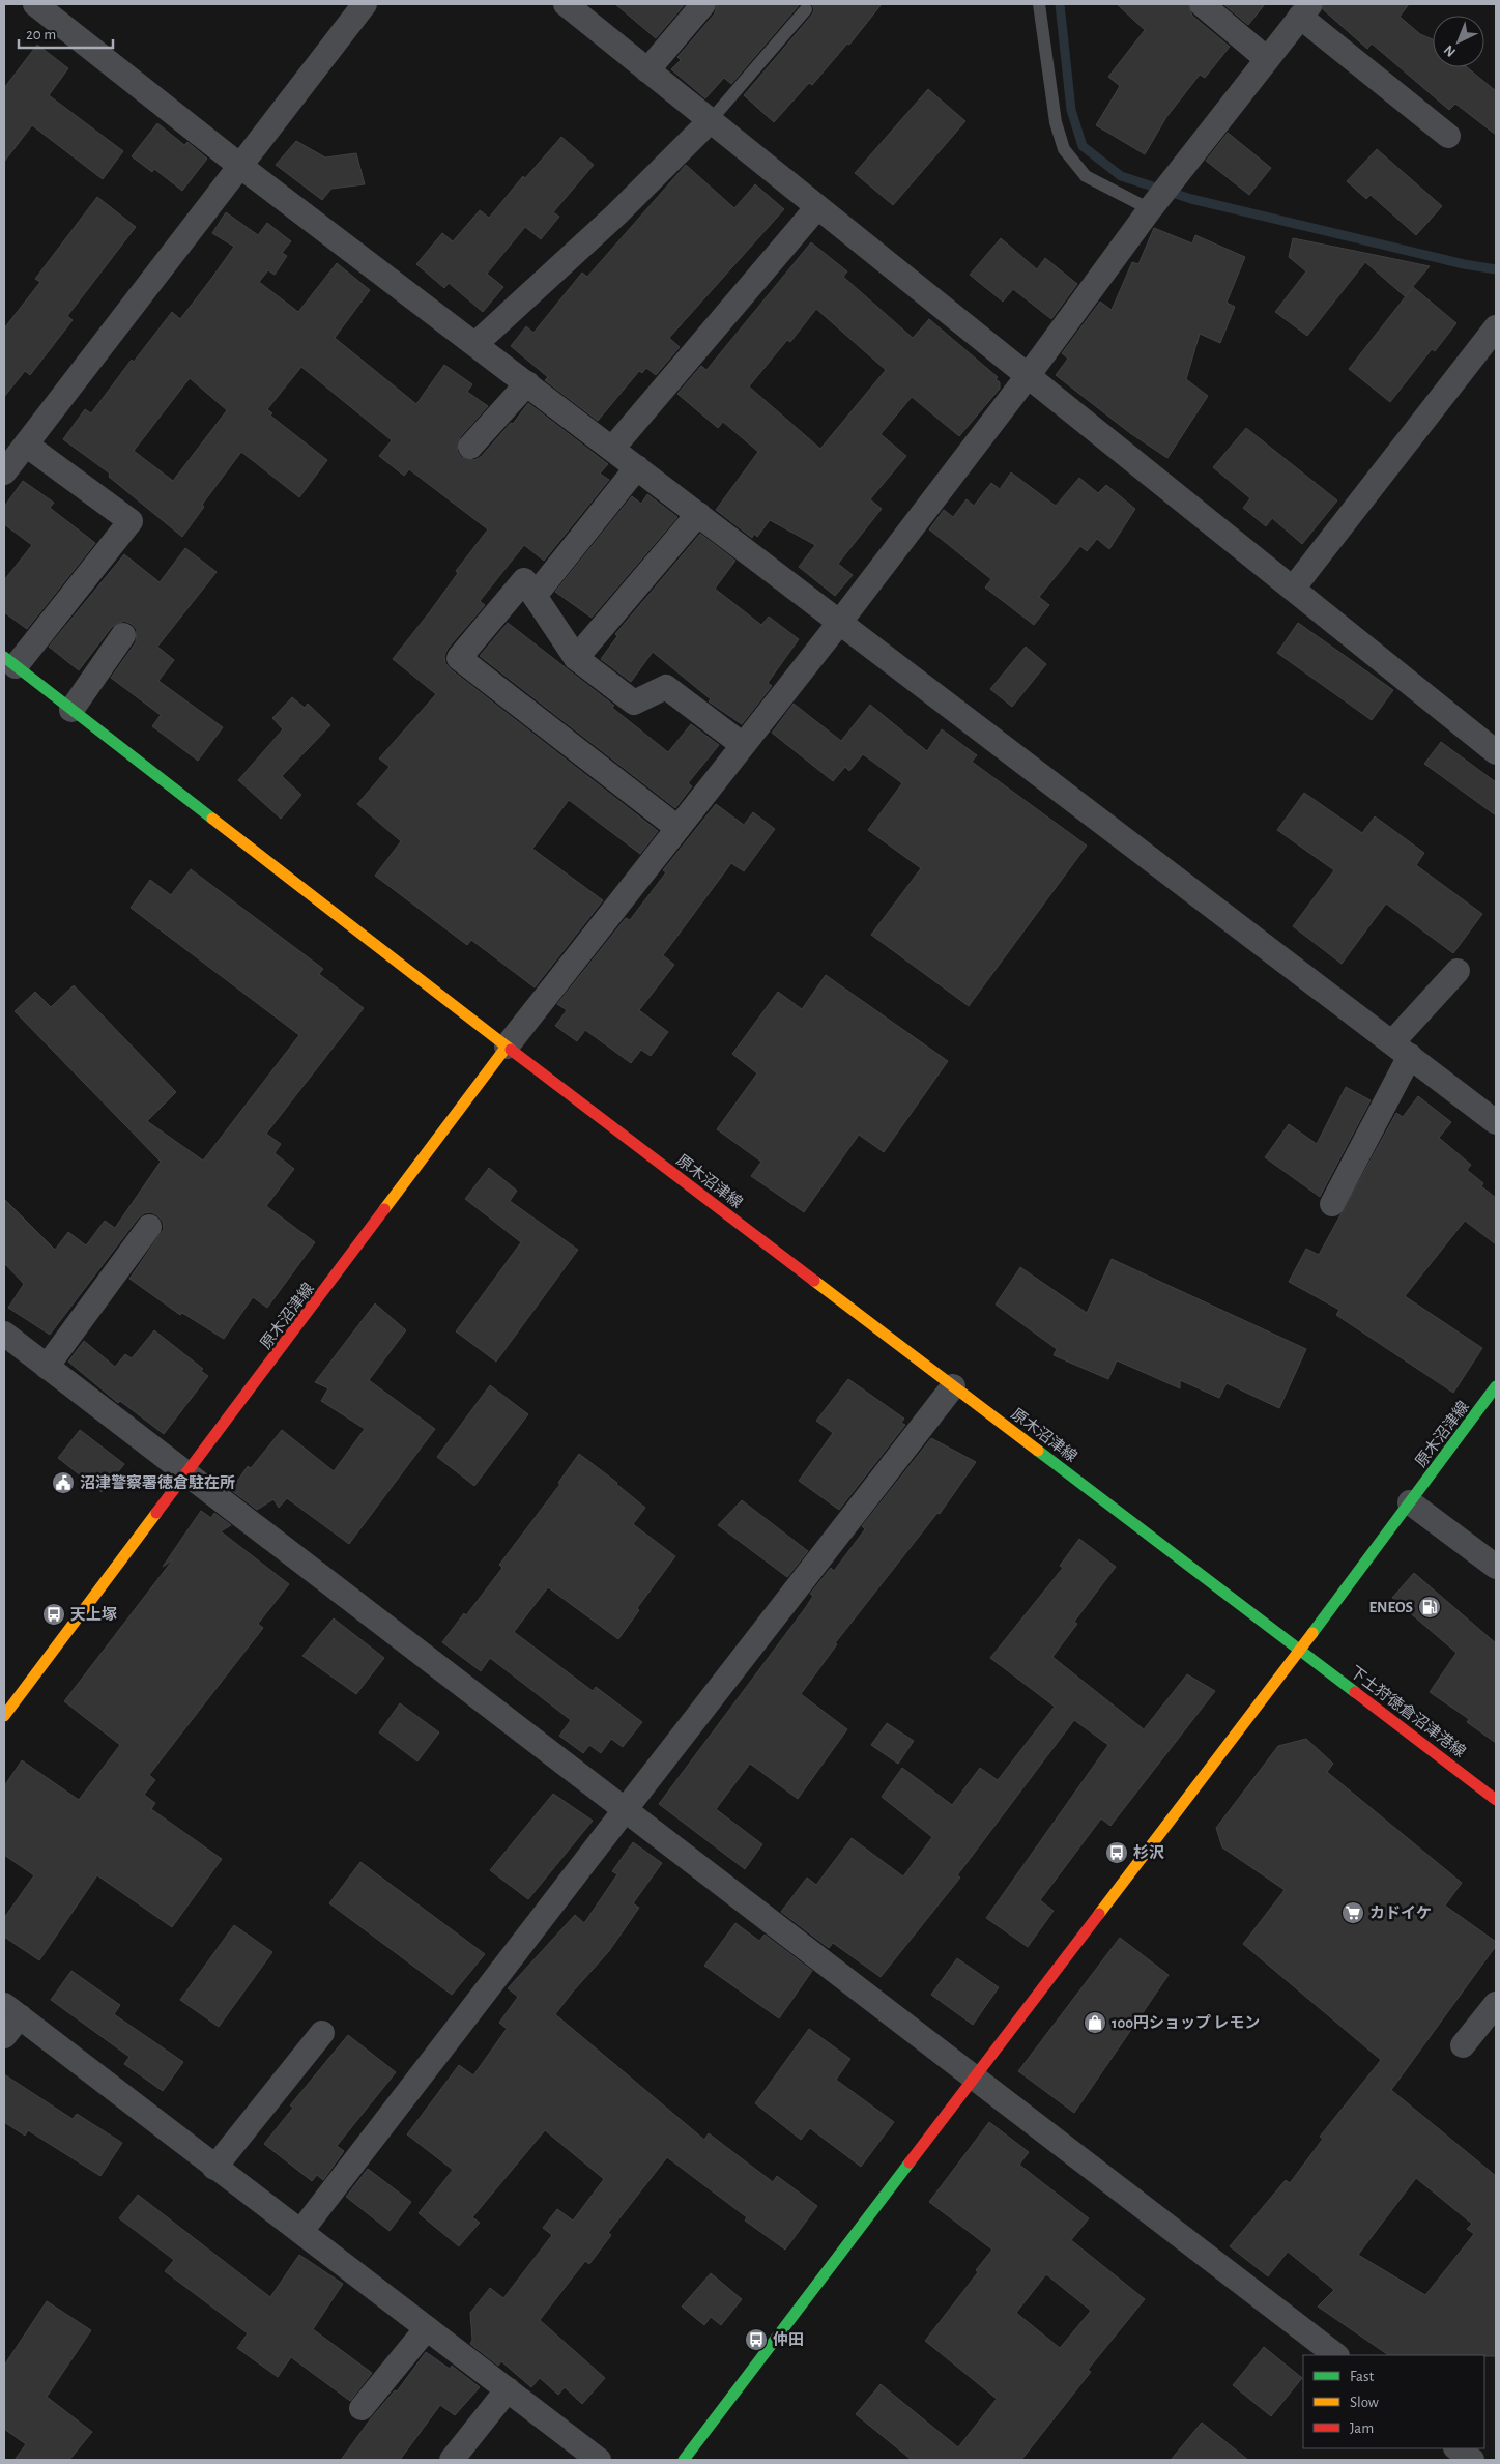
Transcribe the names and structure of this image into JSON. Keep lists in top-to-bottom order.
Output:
{
  "streets": {
    "main road": ["原木沼津線", "下土狩徳倉沼津港線"]
  },
  "crossings": [
    ["原木沼津線", "下土狩徳倉沼津港線"]
  ],
  "places": {
    "public building": ["沼津警察署徳倉駐在所"],
    "fuel station": ["ENEOS"],
    "bus stop": ["天上塚", "杉沢", "仲田"],
    "supermarket": ["カドイケ"],
    "shop": ["100円ショップ レモン"]
  },
  "legend": ["Fast", "Slow", "Jam"],
  "scale_bar": "20 m",
  "north": "bottom left"
}
